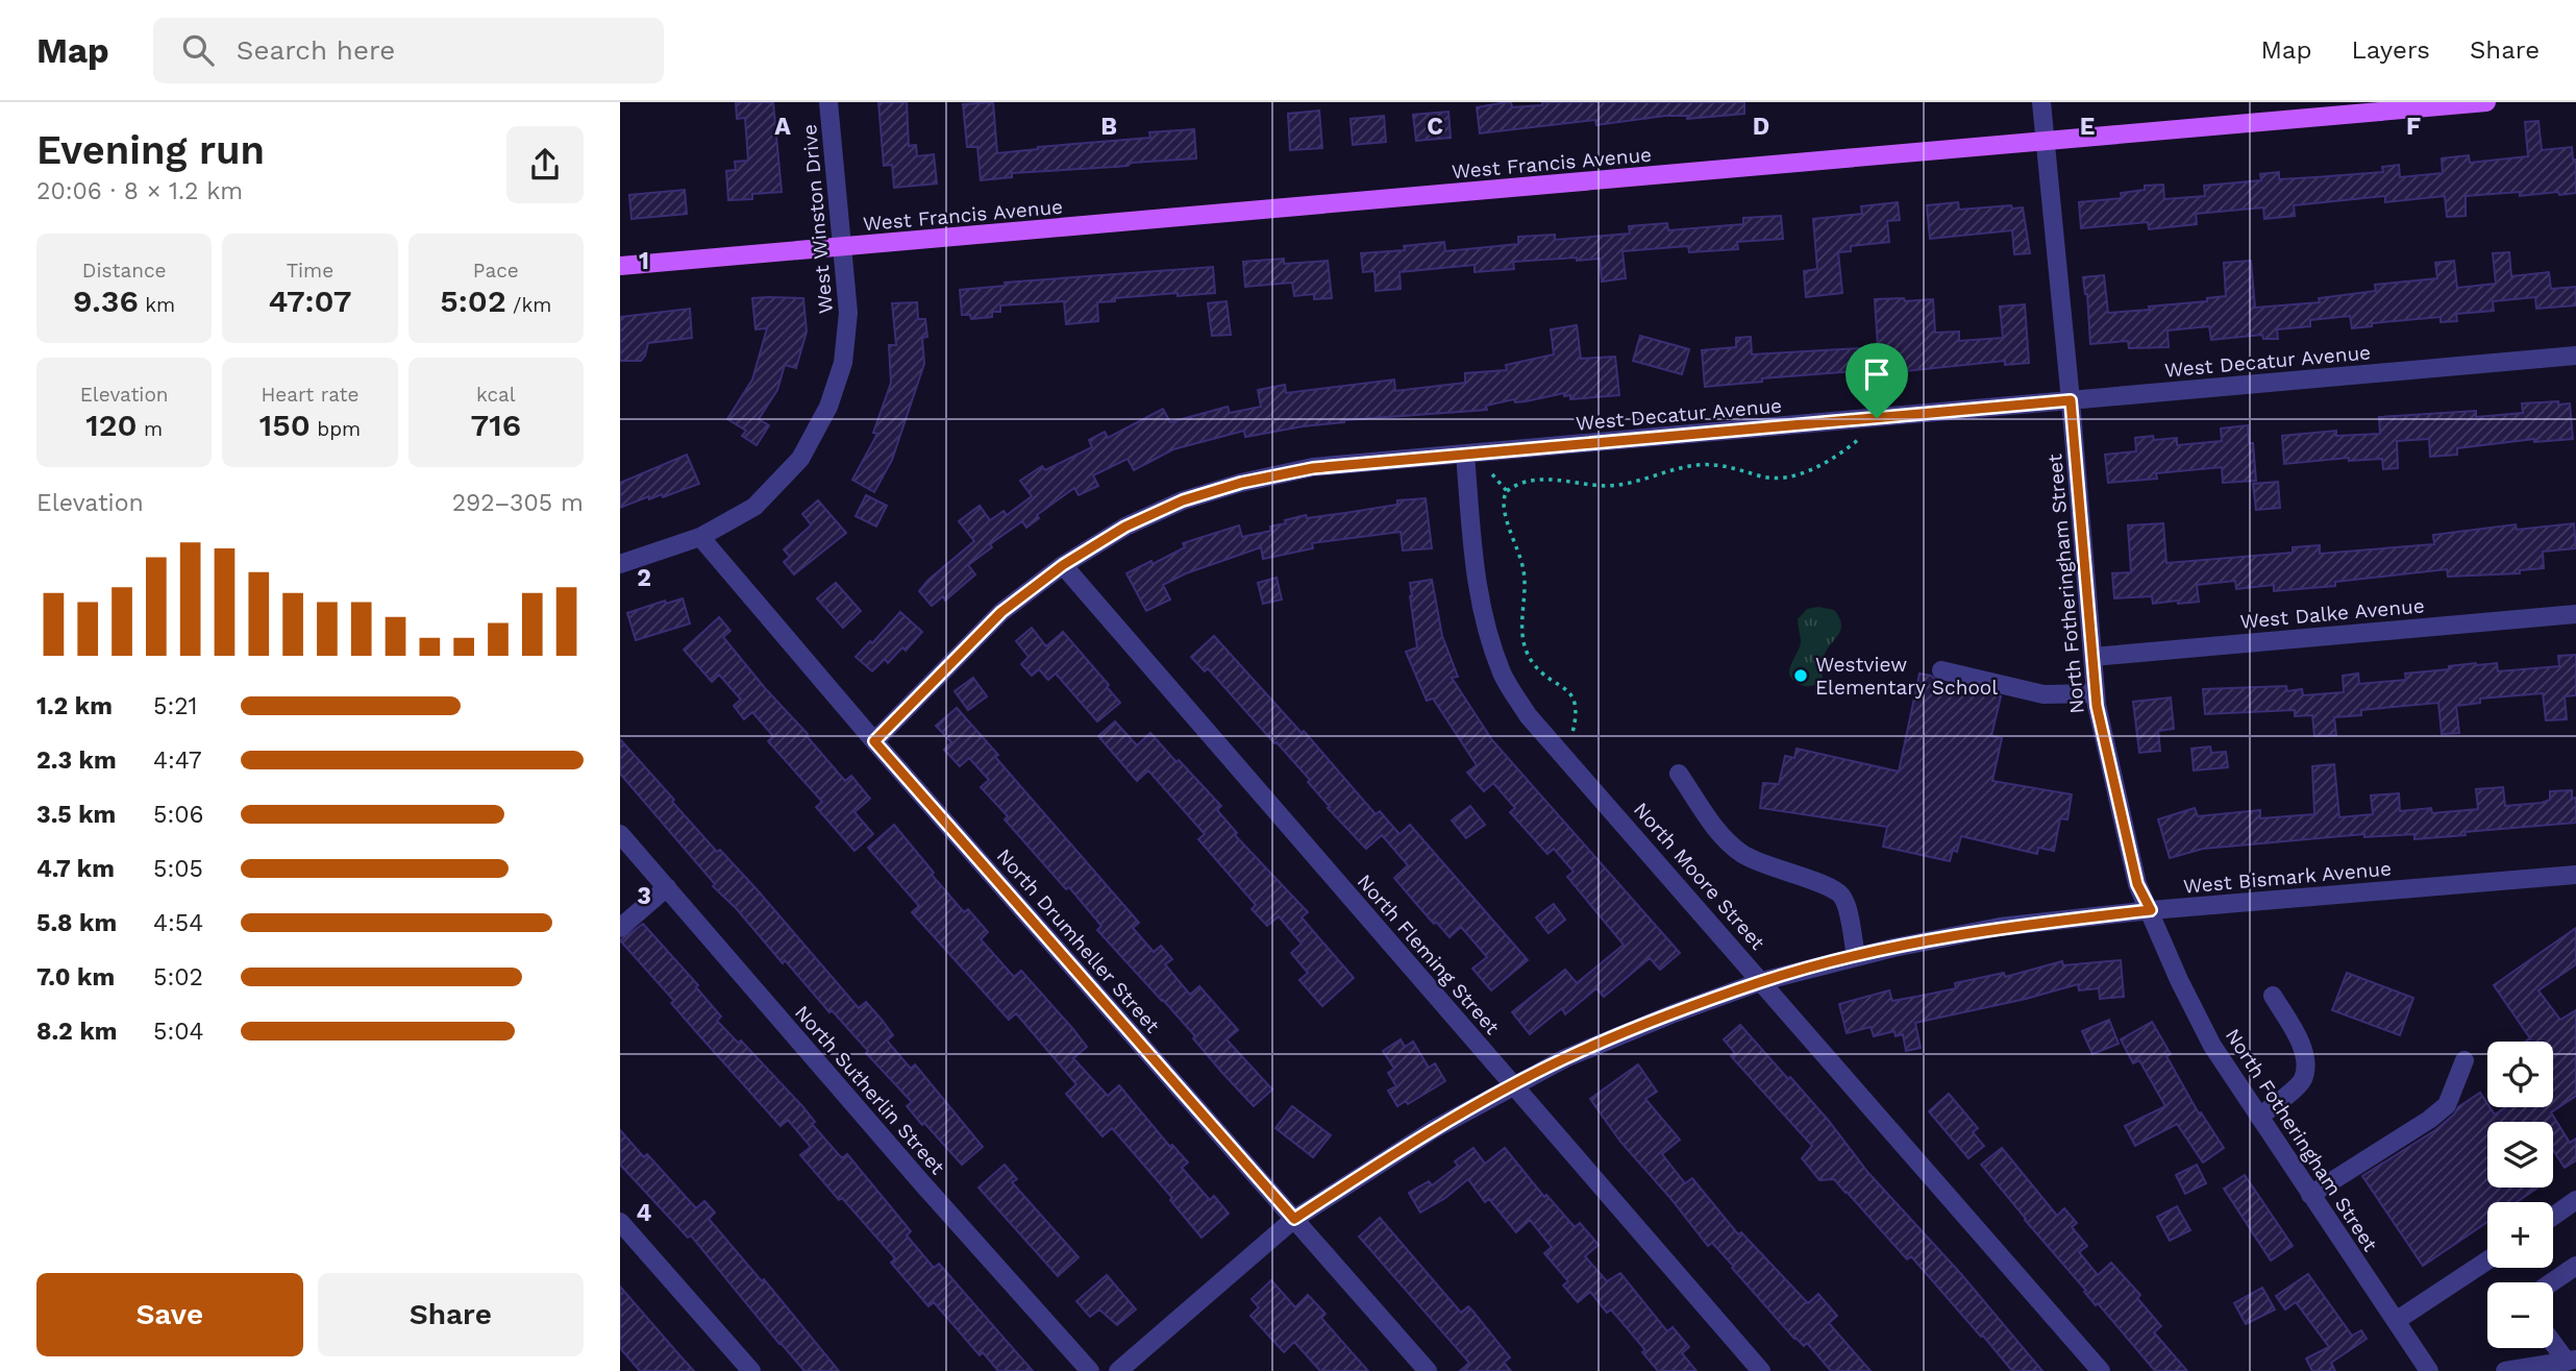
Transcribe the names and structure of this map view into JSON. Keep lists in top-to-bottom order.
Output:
{
  "streets": {
    "main road": ["West Francis Avenue"],
    "street": [
      "West Winston Drive",
      "West Decatur Avenue",
      "North Fotheringham Street",
      "West Dalke Avenue",
      "North Moore Street",
      "West Bismark Avenue",
      "North Drumheller Street",
      "North Fleming Street",
      "North Sutherlin Street"
    ]
  },
  "crossings": [
    ["West Francis Avenue", "West Winston Drive"],
    ["West Francis Avenue", "North Fotheringham Street"],
    ["West Winston Drive", "North Drumheller Street"],
    ["West Decatur Avenue", "North Fotheringham Street"],
    ["West Decatur Avenue", "North Moore Street"],
    ["West Decatur Avenue", "North Drumheller Street"],
    ["West Decatur Avenue", "North Fleming Street"],
    ["North Fotheringham Street", "West Dalke Avenue"],
    ["North Fotheringham Street", "West Bismark Avenue"],
    ["North Moore Street", "West Bismark Avenue"],
    ["West Bismark Avenue", "North Drumheller Street"],
    ["West Bismark Avenue", "North Fleming Street"]
  ],
  "places": ["Westview Elementary School"],
  "page": {
    "header": "Map",
    "search": "Search here",
    "nav": ["Map", "Layers", "Share"],
    "heading": ["Evening run", "20:06 · 8 × 1.2 km"],
    "stats": [
      ["Distance", "9.36 km"],
      ["Time", "47:07"],
      ["Pace", "5:02 /km"],
      ["Elevation", "120 m"],
      ["Heart rate", "150 bpm"],
      ["kcal", "716"]
    ],
    "chart": ["Elevation", "292–305 m"],
    "list": [
      {
        "name": "1.2 km",
        "note": "5:21"
      },
      {
        "name": "2.3 km",
        "note": "4:47"
      },
      {
        "name": "3.5 km",
        "note": "5:06"
      },
      {
        "name": "4.7 km",
        "note": "5:05"
      },
      {
        "name": "5.8 km",
        "note": "4:54"
      },
      {
        "name": "7.0 km",
        "note": "5:02"
      },
      {
        "name": "8.2 km",
        "note": "5:04"
      }
    ],
    "map_buttons": ["+", "−"],
    "buttons": ["Save", "Share"]
  },
  "grid": {
    "columns": [
      "A",
      "B",
      "C",
      "D",
      "E",
      "F"
    ],
    "rows": [
      "1",
      "2",
      "3",
      "4"
    ]
  }
}
